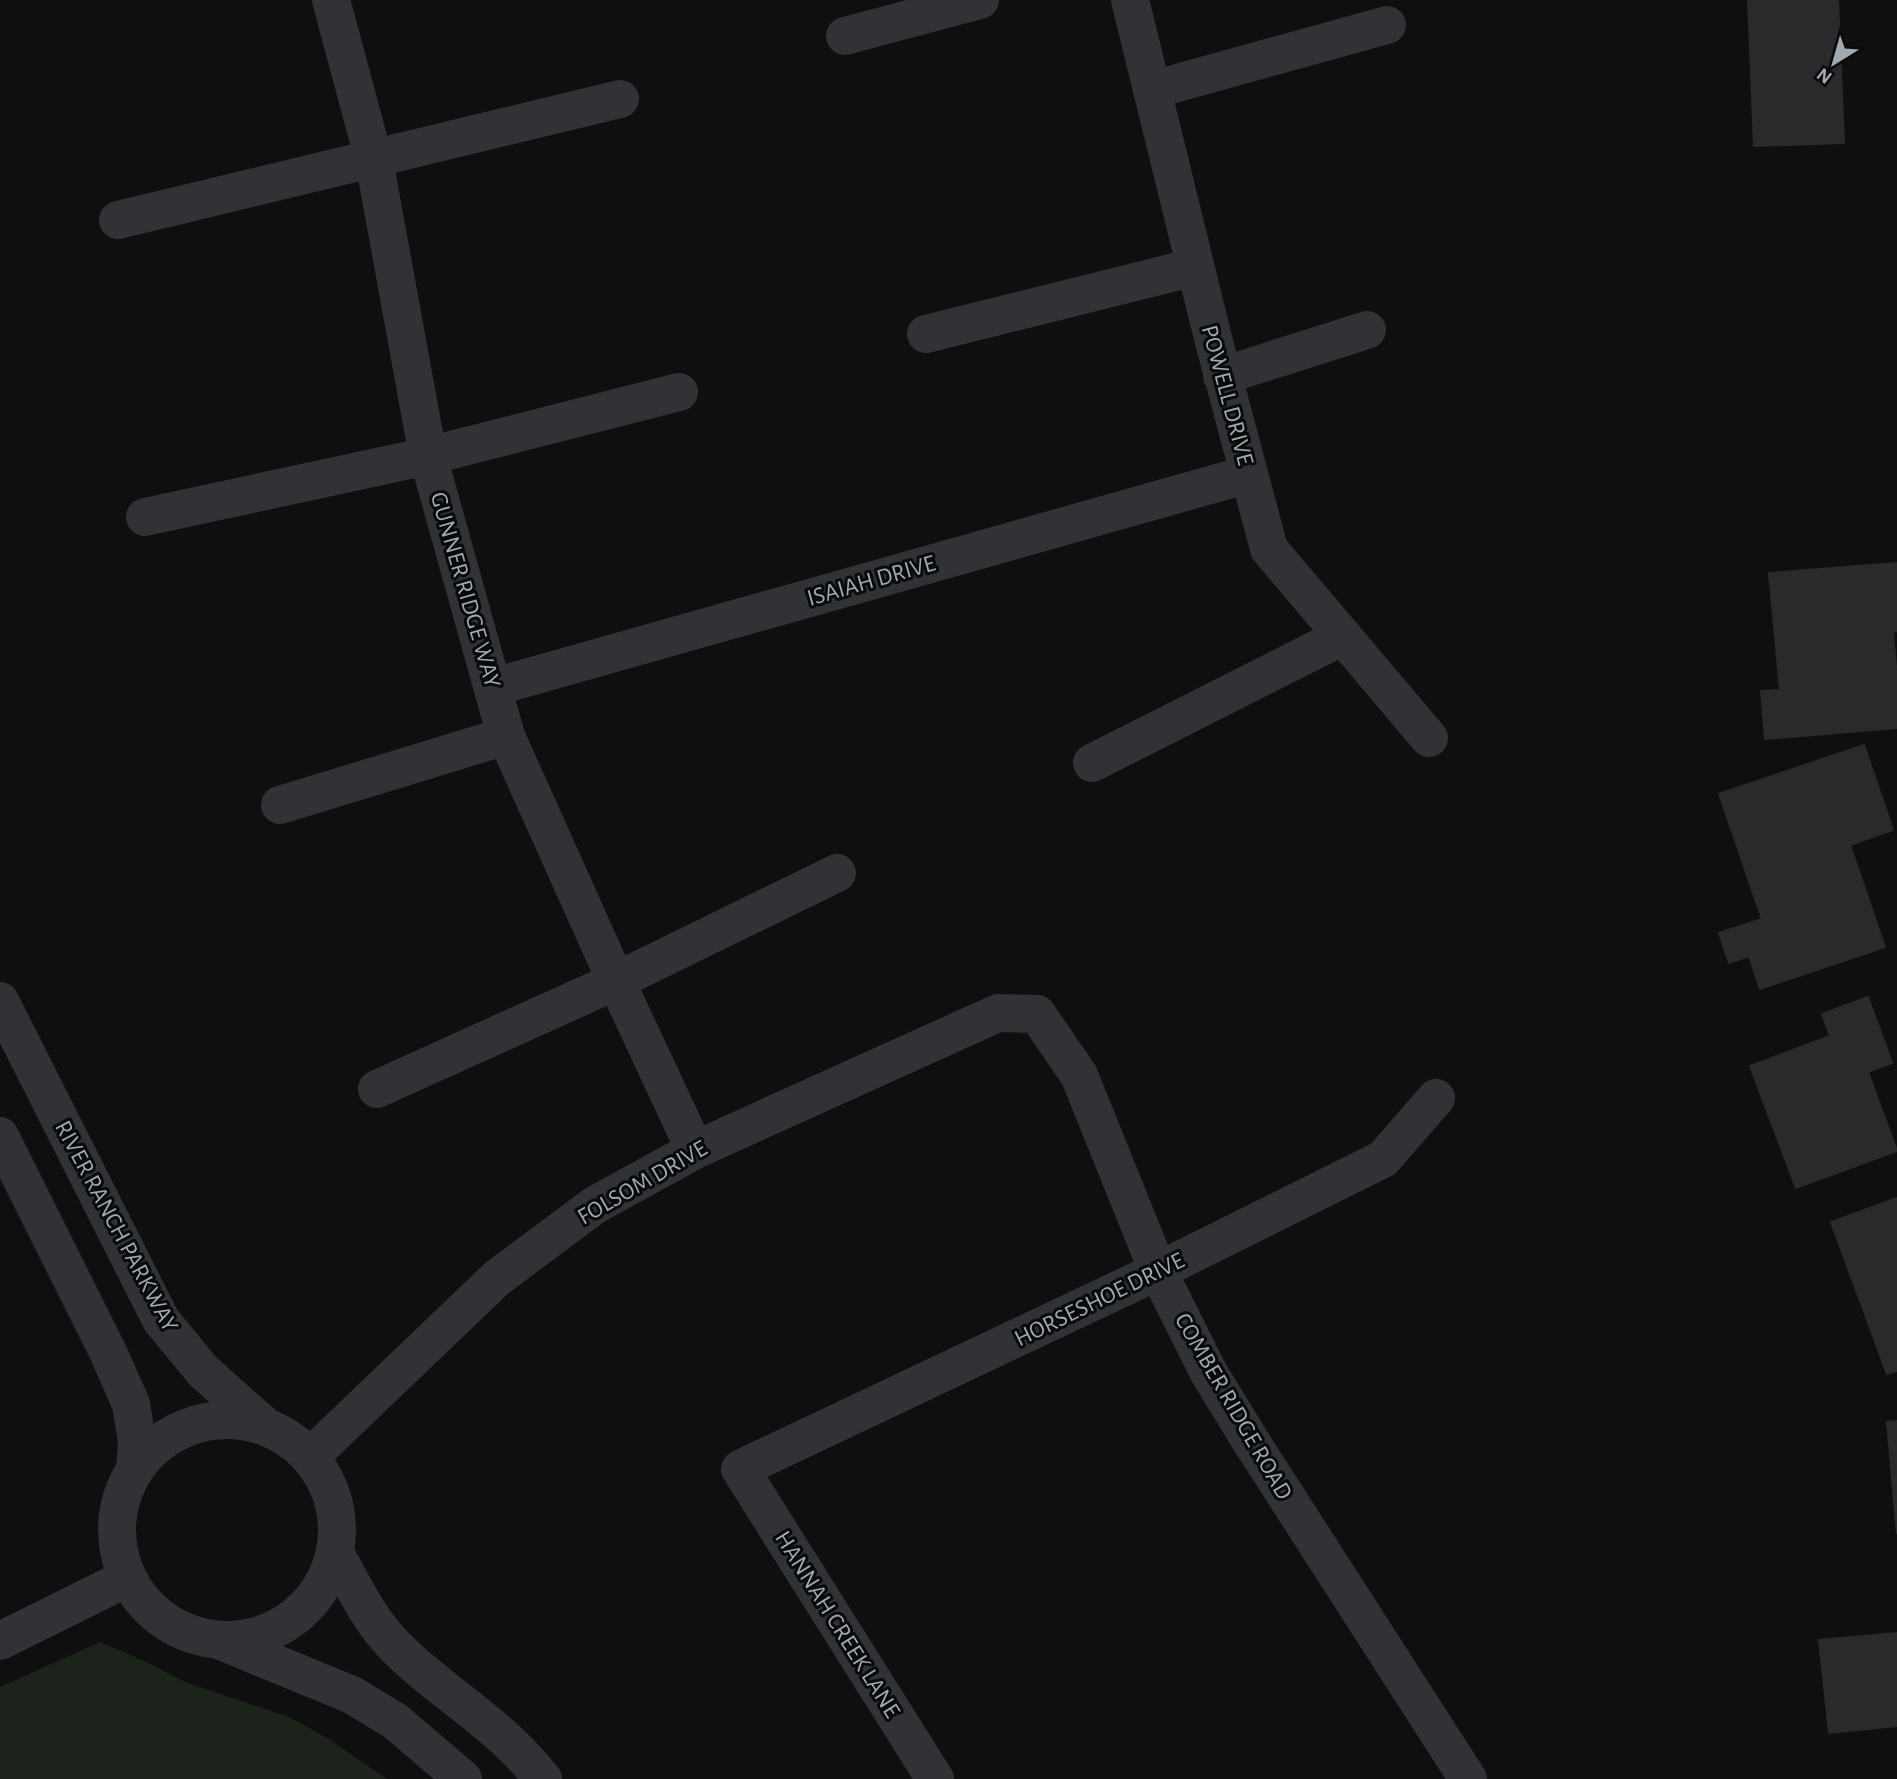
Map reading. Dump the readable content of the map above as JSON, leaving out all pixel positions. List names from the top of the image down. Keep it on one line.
{"streets":{"street":["POWELL DRIVE","ISAIAH DRIVE","GUNNER RIDGE WAY","FOLSOM DRIVE","RIVER RANCH PARKWAY","HORSESHOE DRIVE","COMBER RIDGE ROAD","HANNAH CREEK LANE"]},"crossings":[["POWELL DRIVE","ISAIAH DRIVE"],["ISAIAH DRIVE","GUNNER RIDGE WAY"],["GUNNER RIDGE WAY","FOLSOM DRIVE"],["FOLSOM DRIVE","RIVER RANCH PARKWAY"],["FOLSOM DRIVE","COMBER RIDGE ROAD"],["HORSESHOE DRIVE","COMBER RIDGE ROAD"],["HORSESHOE DRIVE","HANNAH CREEK LANE"]],"north":"bottom left"}
